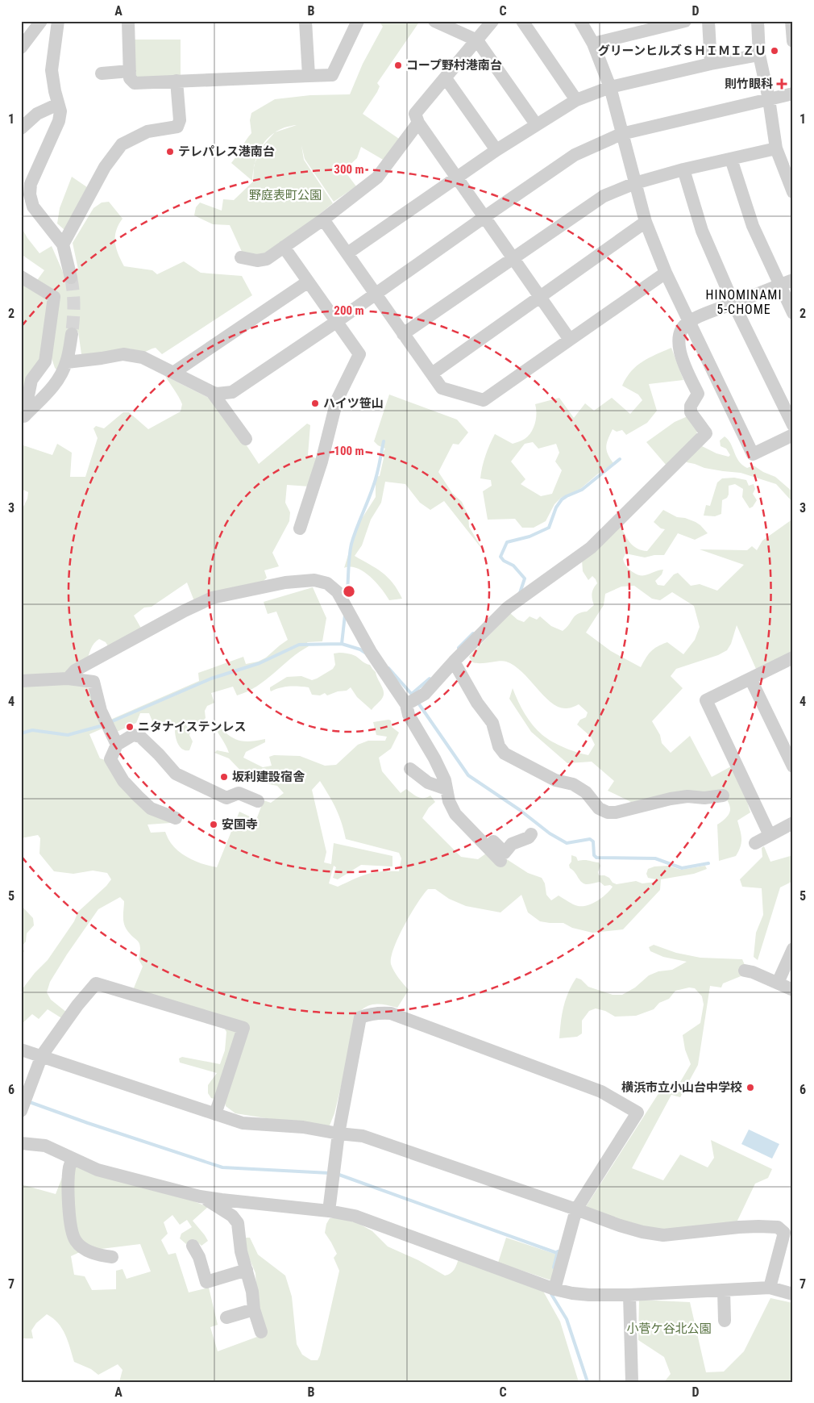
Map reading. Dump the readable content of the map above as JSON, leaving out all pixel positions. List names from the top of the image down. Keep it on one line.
{"districts":["HINOMINAMI 5-CHOME"],"parks":["野庭表町公園","小菅ケ谷北公園"],"places":{"other":["グリーンヒルズＳＨＩＭＩＺＵ","コープ野村港南台","テレパレス港南台","ハイツ笹山","ニタナイステンレス","坂利建設宿舎","安国寺","横浜市立小山台中学校"],"health":["則竹眼科"]},"grid":{"columns":["A","B","C","D"],"rows":["1","2","3","4","5","6","7"]},"rings":["300 m","200 m","100 m"]}
